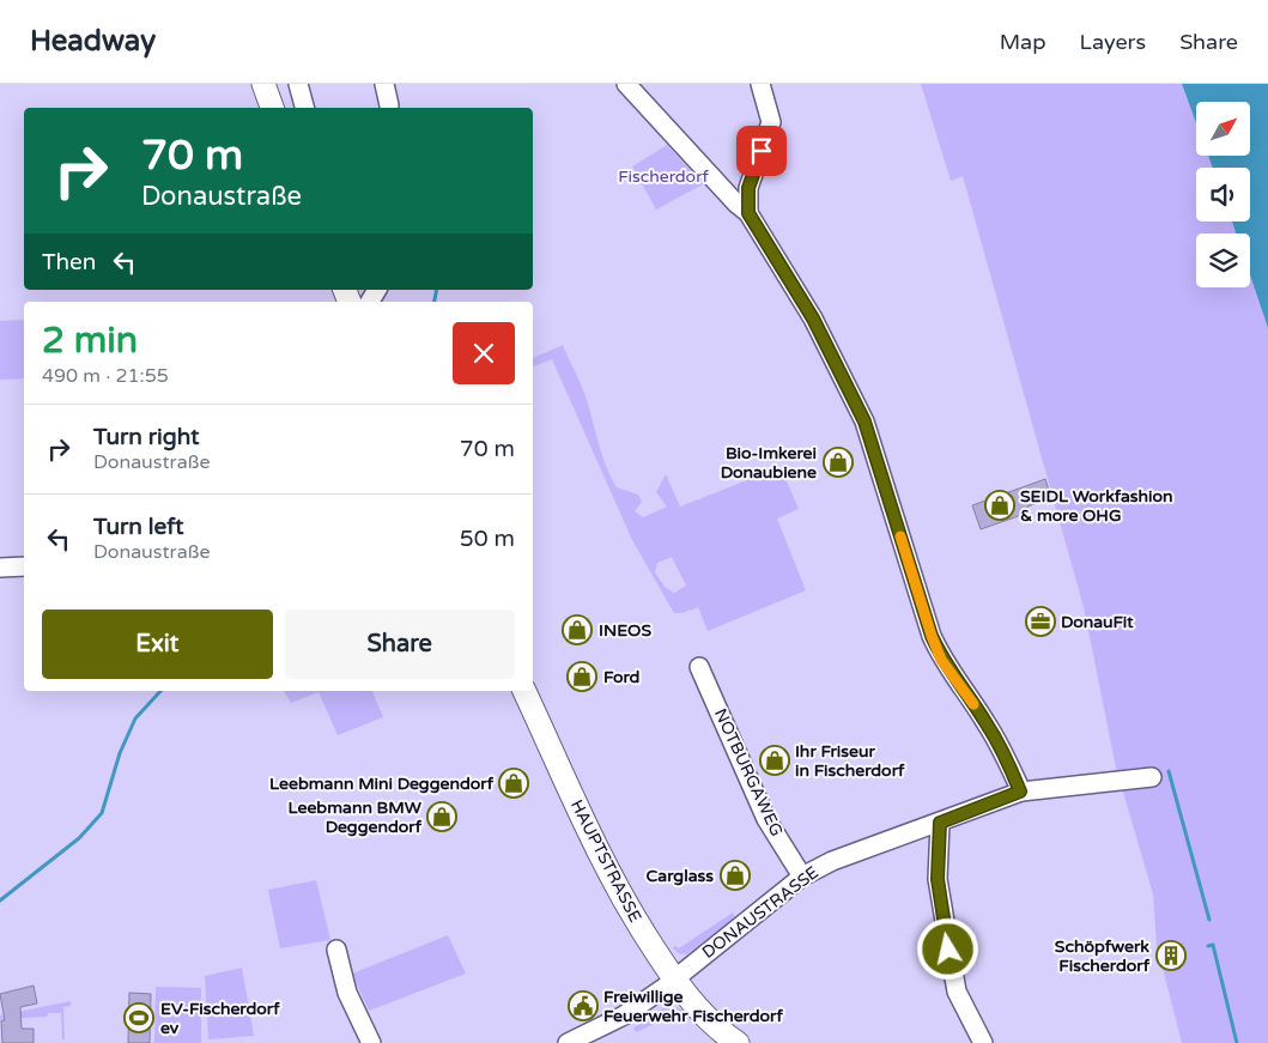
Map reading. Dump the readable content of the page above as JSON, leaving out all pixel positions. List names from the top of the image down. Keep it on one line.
{"streets":{"main road":["HAUPTSTRASSE"],"street":["NOTBURGAWEG","DONAUSTRASSE"]},"crossings":[["NOTBURGAWEG","DONAUSTRASSE"],["HAUPTSTRASSE","DONAUSTRASSE"]],"parks":["Fischerdorf"],"places":{"shop":["Bio-Imkerei Donaubiene","SEIDL Workfashion & more OHG","INEOS","Ford","Ihr Friseur in Fischerdorf","Leebmann Mini Deggendorf","Leebmann BMW Deggendorf","Carglass"],"office":["DonauFit"],"building":["Schöpfwerk Fischerdorf"],"public building":["Freiwillige Feuerwehr Fischerdorf"],"sports":["EV-Fischerdorf ev"]},"north":"top right","page":{"header":"Headway","nav":["Map","Layers","Share"],"turn":["70 m","Donaustraße"],"then":"Then","heading":["2 min","490 m · 21:55"],"list":[{"name":"Turn right","note":"Donaustraße","value":"70 m"},{"name":"Turn left","note":"Donaustraße","value":"50 m"}],"buttons":["Exit","Share"]}}
